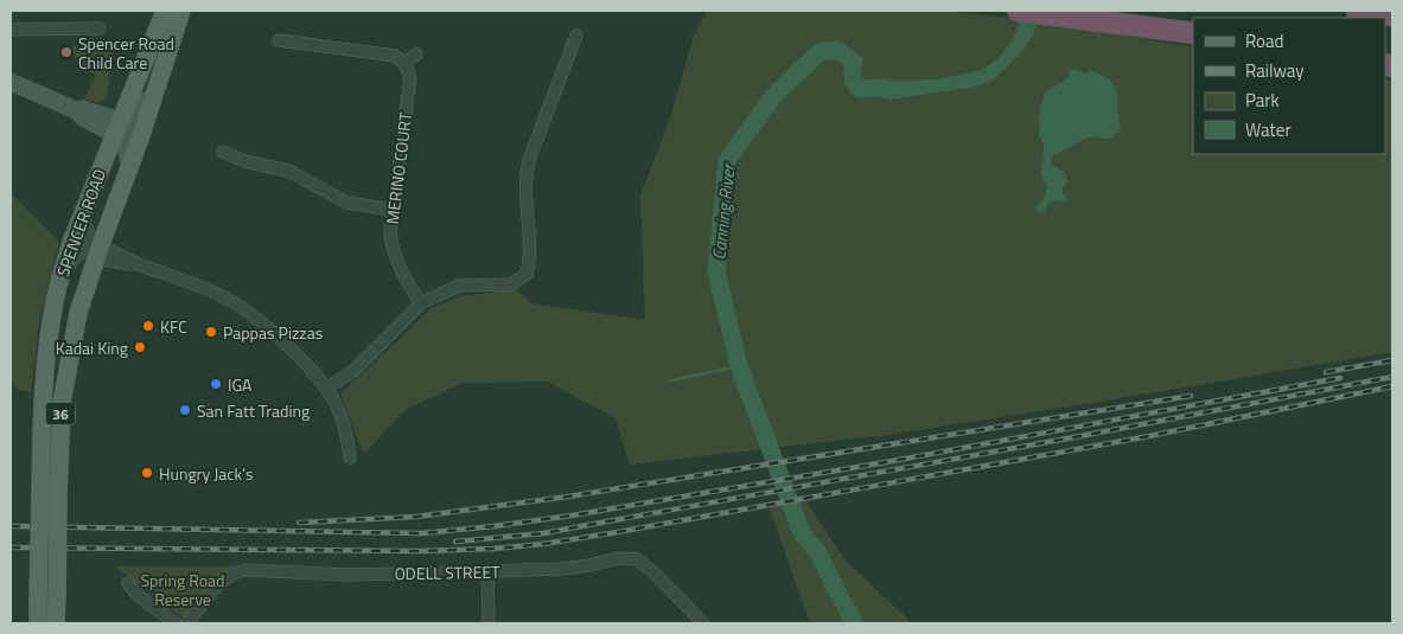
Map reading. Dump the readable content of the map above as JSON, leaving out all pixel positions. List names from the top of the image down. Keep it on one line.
{"streets":{"main road":["SPENCER ROAD","36"],"street":["MERINO COURT","ODELL STREET"]},"water":["Canning River"],"parks":["Spring Road Reserve"],"places":["Spencer Road Child Care","KFC","Pappas Pizzas","Kadai King","IGA","San Fatt Trading","Hungry Jack's"],"legend":["Road","Railway","Park","Water"]}
